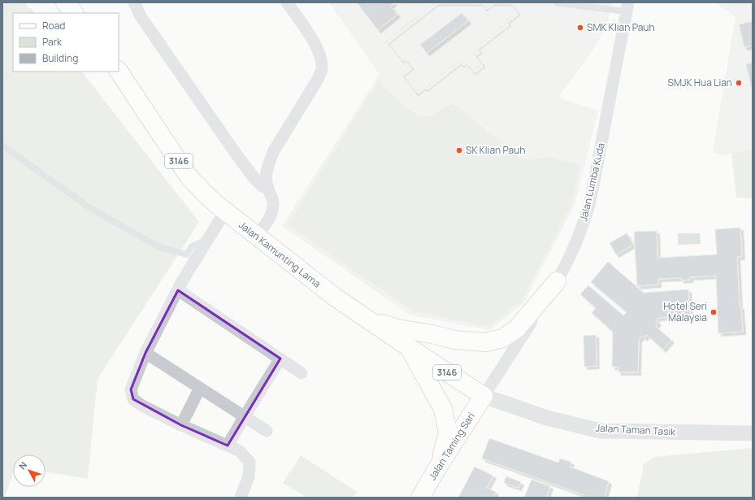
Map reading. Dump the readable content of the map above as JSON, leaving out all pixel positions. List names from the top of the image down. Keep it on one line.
{"streets":{"main road":["3146","Jalan Kamunting Lama","Jalan Taming Sari"],"street":["Jalan Lumba Kuda","Jalan Taman Tasik"]},"crossings":[["Jalan Lumba Kuda","Jalan Kamunting Lama"],["Jalan Lumba Kuda","Jalan Taman Tasik"],["Jalan Lumba Kuda","Jalan Taming Sari"],["Jalan Kamunting Lama","Jalan Taman Tasik"],["Jalan Kamunting Lama","Jalan Taming Sari"],["Jalan Taman Tasik","Jalan Taming Sari"]],"places":["SMK Klian Pauh","SMJK Hua Lian","SK Klian Pauh","Hotel Seri Malaysia"],"legend":["Road","Park","Building"],"north":"top left"}
